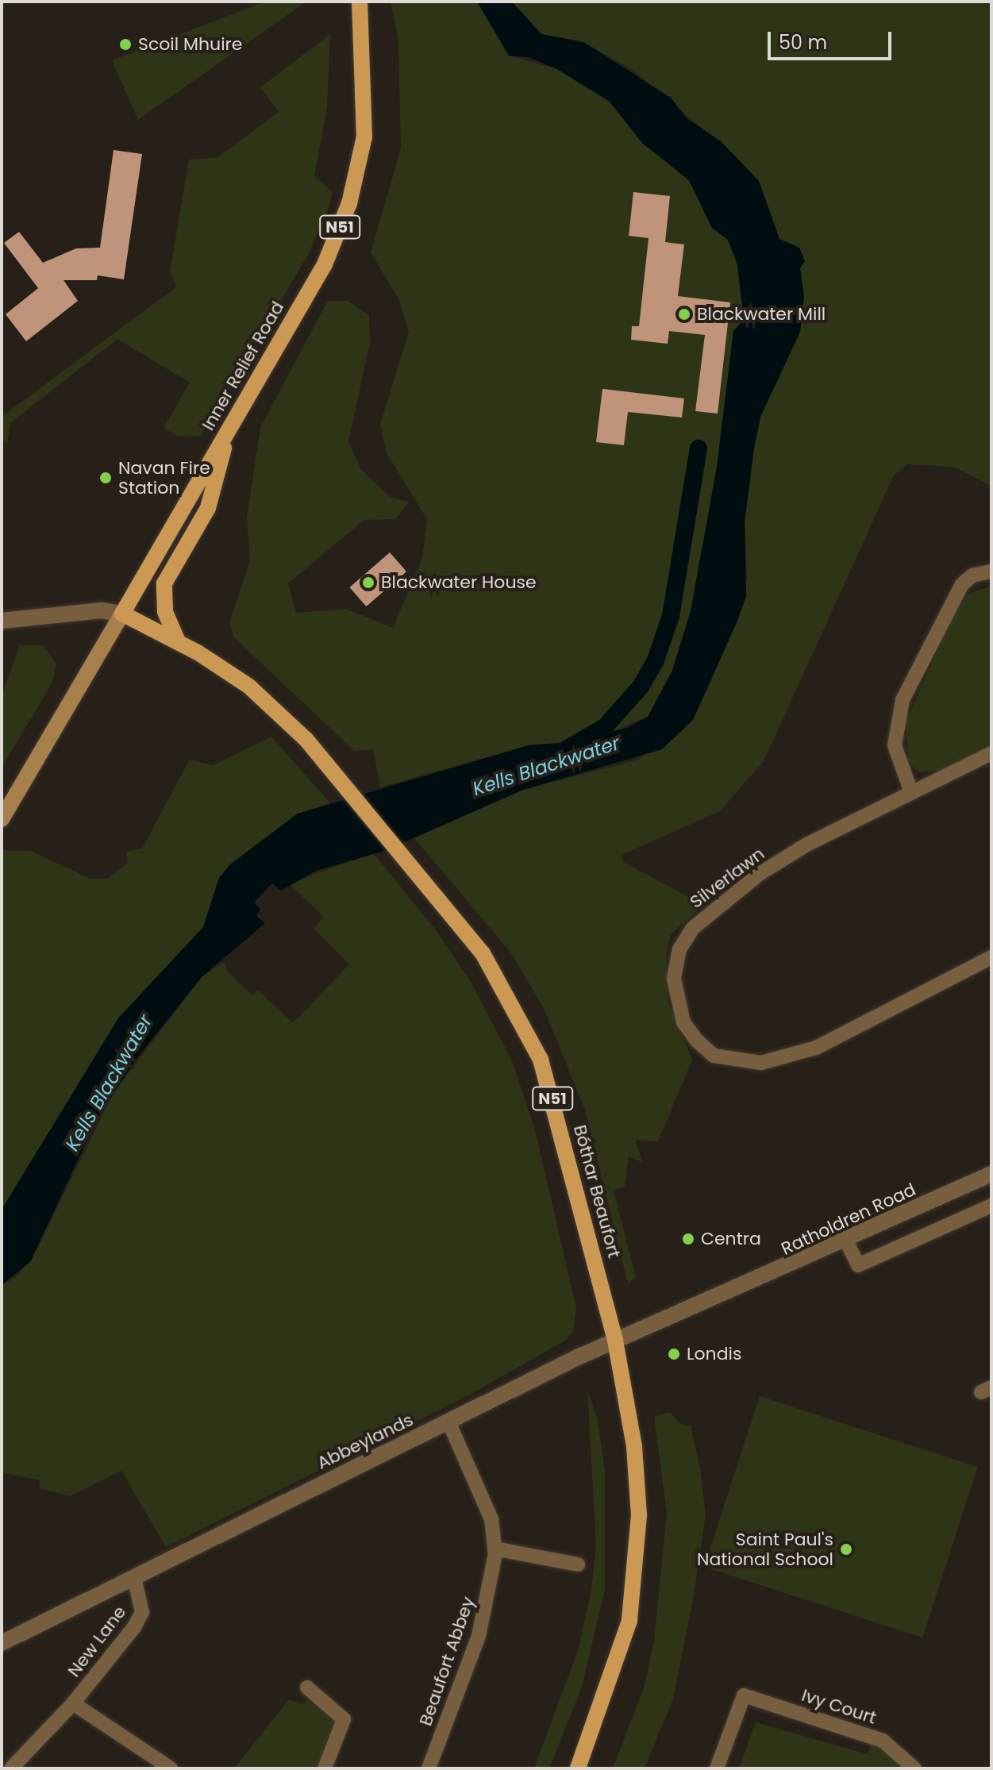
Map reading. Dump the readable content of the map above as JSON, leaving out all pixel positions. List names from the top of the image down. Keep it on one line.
{"streets":{"main road":["N51","Inner Relief Road","Bóthar Beaufort"],"street":["Silverlawn","Ratholdren Road","Abbeylands","New Lane","Beaufort Abbey","Ivy Court"]},"crossings":[["N51","Inner Relief Road"],["N51","Bóthar Beaufort"],["Bóthar Beaufort","Ratholdren Road"],["Bóthar Beaufort","Abbeylands"],["Ratholdren Road","Abbeylands"],["Abbeylands","New Lane"],["Abbeylands","Beaufort Abbey"]],"water":["Kells Blackwater"],"places":["Scoil Mhuire","Blackwater Mill","Navan Fire Station","Blackwater House","Centra","Londis","Saint Paul's National School"],"scale_bar":"50 m"}
